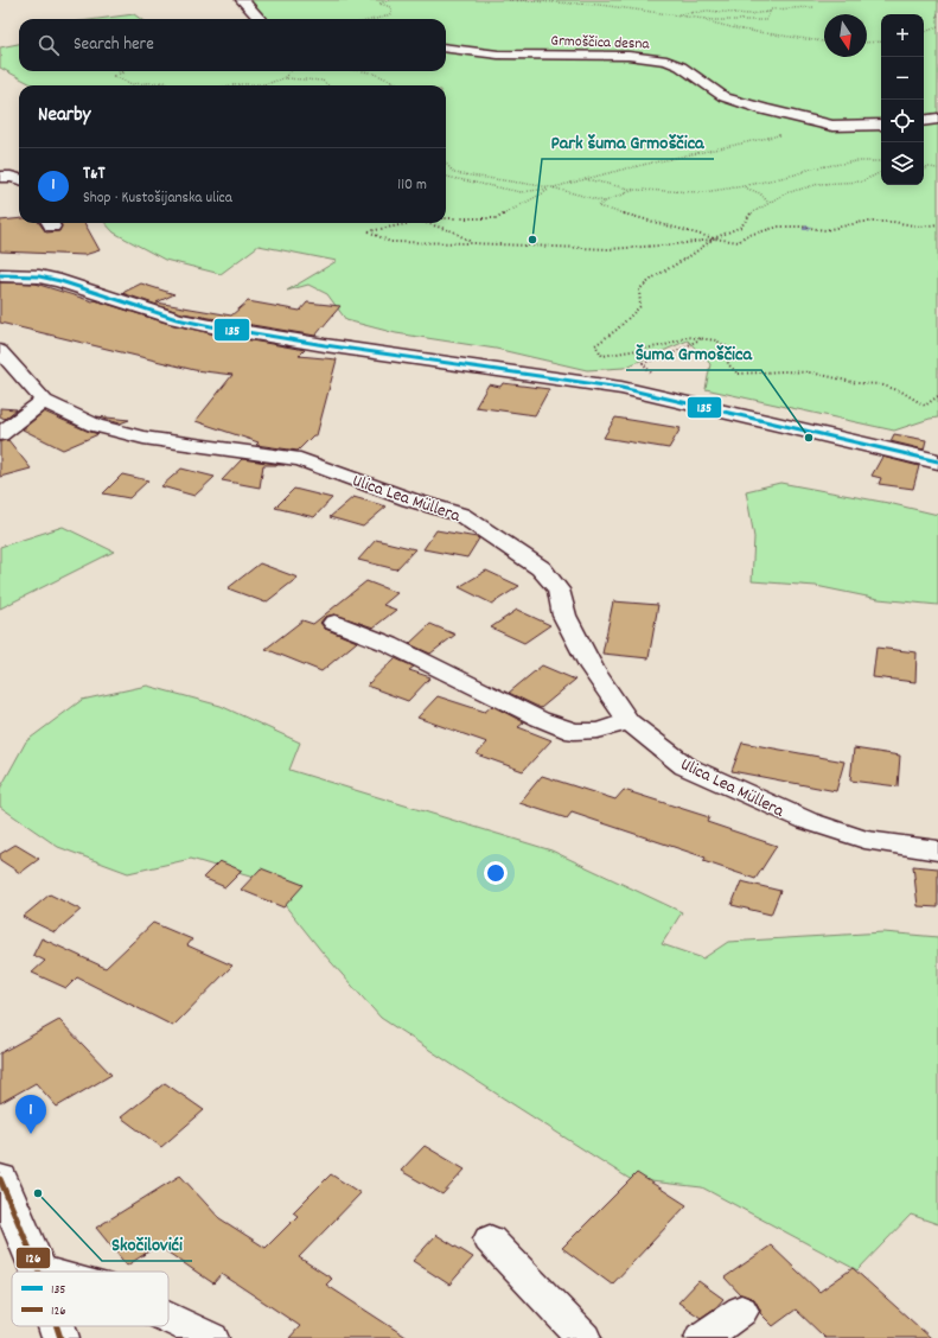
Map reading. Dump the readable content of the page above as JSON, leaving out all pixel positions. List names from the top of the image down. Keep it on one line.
{"streets":{"street":["Grmoščica desna","Ulica Lea Müllera"]},"places":["Park šuma Grmoščica","Šuma Grmoščica","Skočilovići"],"lines":["transit line 135","transit line 126"],"legend":["135","126"],"north":"bottom","page":{"map_buttons":["+","−"],"search":"Search here","heading":"Nearby","list":[{"mark":"1","name":"T&T","note":"Shop · Kustošijanska ulica","value":"110 m"}],"pins":"1"}}
